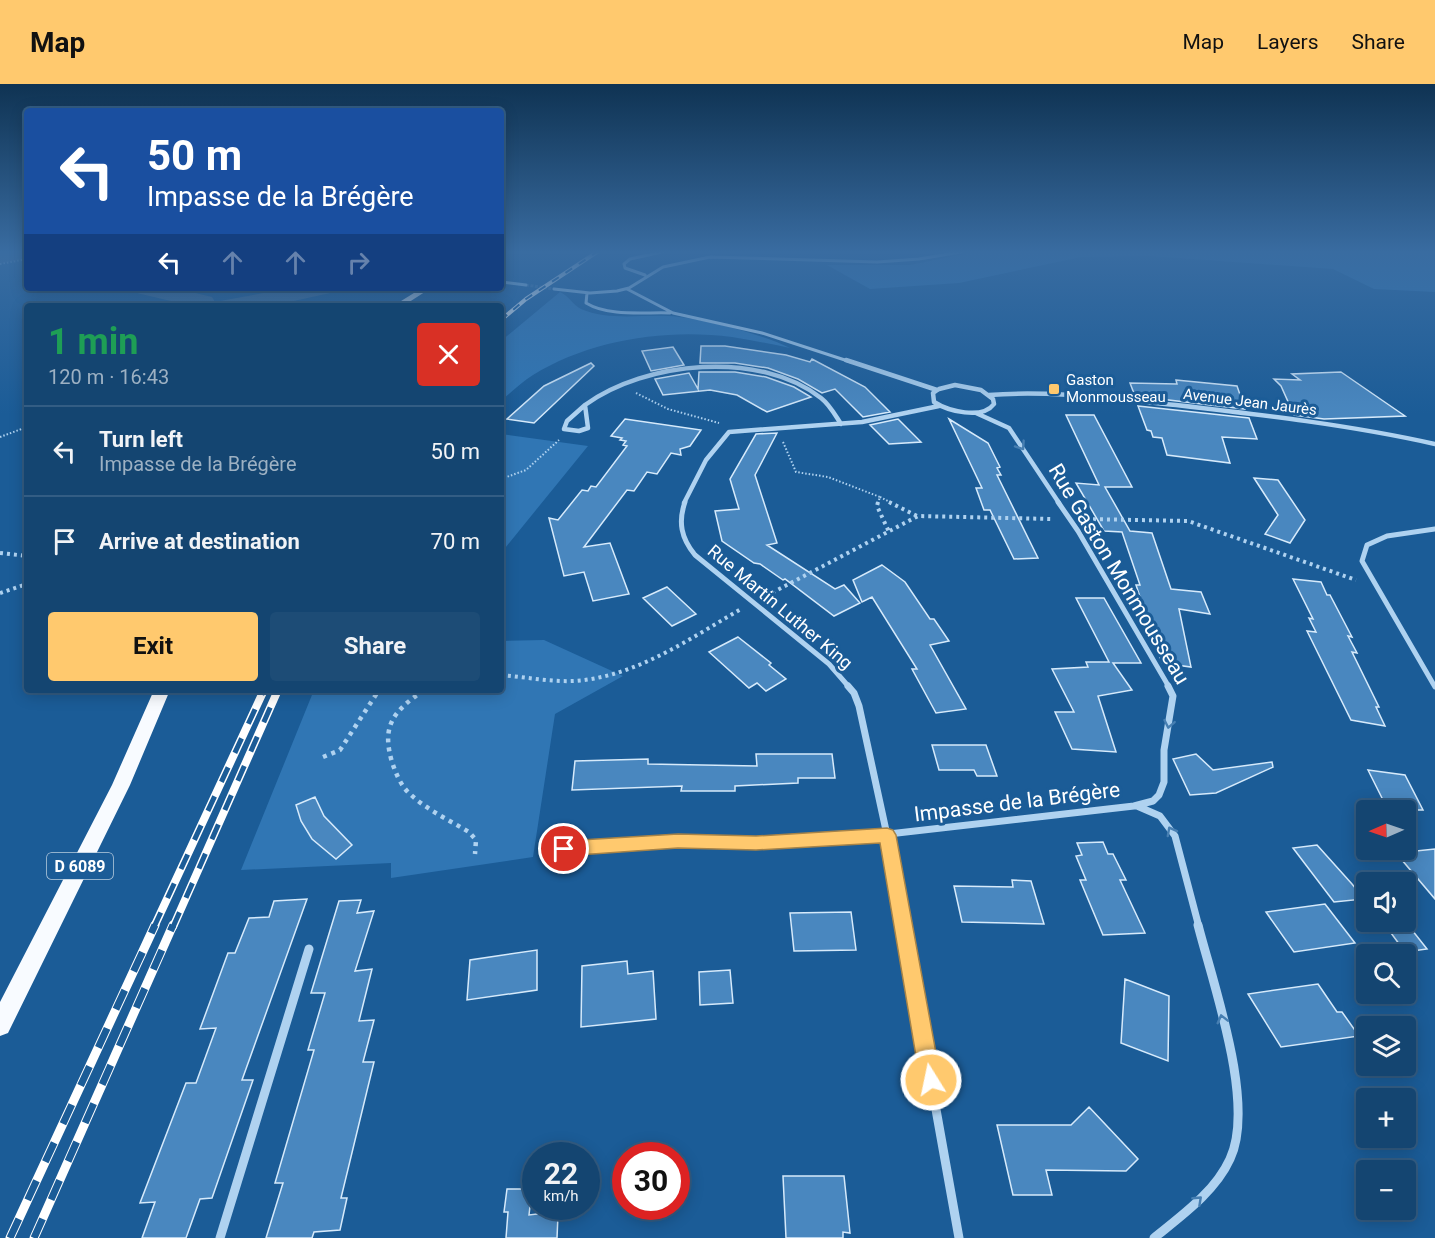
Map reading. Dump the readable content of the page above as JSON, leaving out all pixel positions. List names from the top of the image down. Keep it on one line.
{"streets":{"main road":["D 6089"],"street":["Avenue Jean Jaurès","Rue Gaston Monmousseau","Rue Martin Luther King","Impasse de la Brégère"]},"crossings":[["Rue Gaston Monmousseau","Impasse de la Brégère"],["Rue Martin Luther King","Impasse de la Brégère"]],"one_way":["Rue Gaston Monmousseau"],"places":{"transit":["Gaston Monmousseau"]},"north":"left","page":{"header":"Map","nav":["Map","Layers","Share"],"turn":["50 m","Impasse de la Brégère"],"heading":["1 min","120 m · 16:43"],"list":[{"name":"Turn left","note":"Impasse de la Brégère","value":"50 m"},{"name":"Arrive at destination","value":"70 m"}],"buttons":["Exit","Share"],"map_buttons":["+","−"],"speed":"22 km/h","limit":"30"}}
